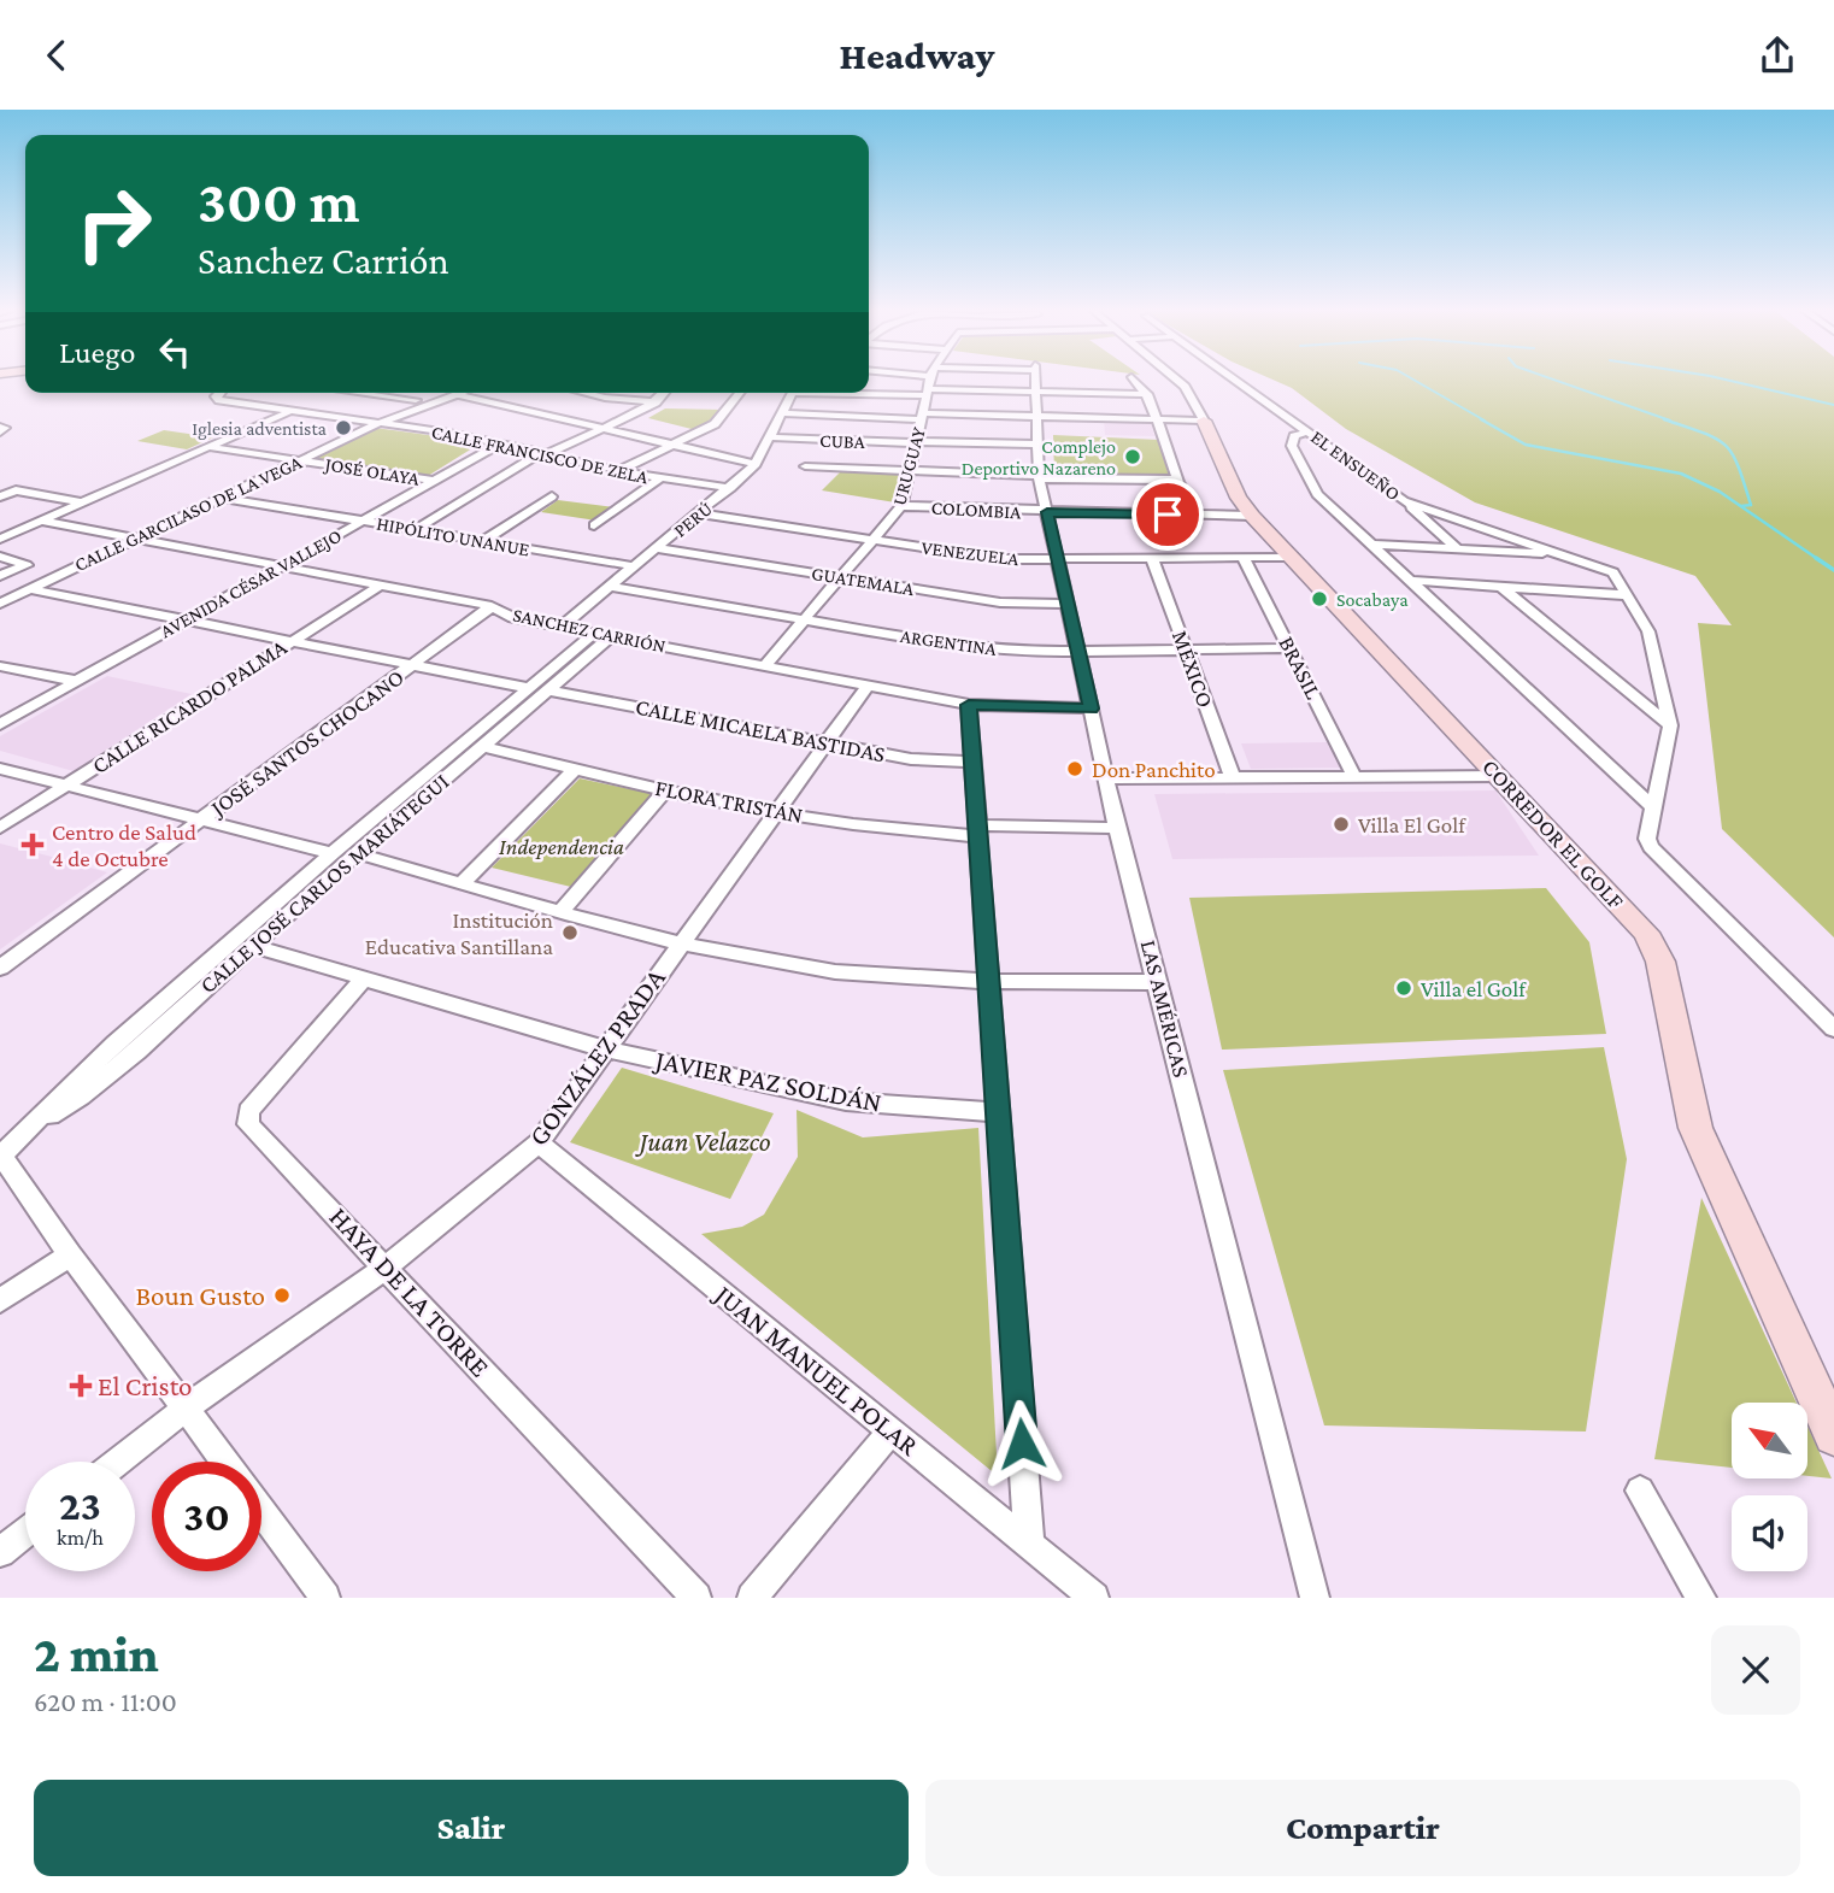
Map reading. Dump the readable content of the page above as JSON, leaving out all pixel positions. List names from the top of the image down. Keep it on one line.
{"streets":{"street":["CUBA","CALLE FRANCISCO DE ZELA","EL ENSUEÑO","URUGUAY","JOSÉ OLAYA","COLOMBIA","CALLE GARCILASO DE LA VEGA","PERÚ","HIPÓLITO UNANUE","VENEZUELA","GUATEMALA","AVENIDA CÉSAR VALLEJO","SANCHEZ CARRIÓN","ARGENTINA","BRASIL","MÉXICO","CALLE RICARDO PALMA","CALLE MICAELA BASTIDAS","JOSÉ SANTOS CHOCANO","FLORA TRISTÁN","CORREDOR EL GOLF","CALLE JOSÉ CARLOS MARIÁTEGUI","LAS AMÉRICAS","GONZÁLEZ PRADA","JAVIER PAZ SOLDÁN","HAYA DE LA TORRE","JUAN MANUEL POLAR"]},"crossings":[["CUBA","URUGUAY"],["CUBA","PERÚ"],["CUBA","LAS AMÉRICAS"],["CALLE FRANCISCO DE ZELA","CALLE GARCILASO DE LA VEGA"],["CALLE FRANCISCO DE ZELA","PERÚ"],["CALLE FRANCISCO DE ZELA","AVENIDA CÉSAR VALLEJO"],["URUGUAY","COLOMBIA"],["URUGUAY","VENEZUELA"],["URUGUAY","GUATEMALA"],["URUGUAY","SANCHEZ CARRIÓN"],["URUGUAY","ARGENTINA"],["JOSÉ OLAYA","CALLE GARCILASO DE LA VEGA"],["JOSÉ OLAYA","AVENIDA CÉSAR VALLEJO"],["COLOMBIA","CORREDOR EL GOLF"],["COLOMBIA","LAS AMÉRICAS"],["CALLE GARCILASO DE LA VEGA","HIPÓLITO UNANUE"],["CALLE GARCILASO DE LA VEGA","SANCHEZ CARRIÓN"],["CALLE GARCILASO DE LA VEGA","CALLE MICAELA BASTIDAS"],["PERÚ","HIPÓLITO UNANUE"],["PERÚ","VENEZUELA"],["PERÚ","GUATEMALA"],["PERÚ","SANCHEZ CARRIÓN"],["PERÚ","ARGENTINA"],["HIPÓLITO UNANUE","AVENIDA CÉSAR VALLEJO"],["VENEZUELA","BRASIL"],["VENEZUELA","MÉXICO"],["VENEZUELA","CORREDOR EL GOLF"],["VENEZUELA","LAS AMÉRICAS"],["GUATEMALA","LAS AMÉRICAS"],["AVENIDA CÉSAR VALLEJO","SANCHEZ CARRIÓN"],["AVENIDA CÉSAR VALLEJO","CALLE MICAELA BASTIDAS"],["SANCHEZ CARRIÓN","CALLE RICARDO PALMA"],["SANCHEZ CARRIÓN","JOSÉ SANTOS CHOCANO"],["SANCHEZ CARRIÓN","CALLE JOSÉ CARLOS MARIÁTEGUI"],["SANCHEZ CARRIÓN","LAS AMÉRICAS"],["SANCHEZ CARRIÓN","GONZÁLEZ PRADA"],["ARGENTINA","BRASIL"],["ARGENTINA","MÉXICO"],["ARGENTINA","LAS AMÉRICAS"],["CALLE RICARDO PALMA","CALLE MICAELA BASTIDAS"],["CALLE MICAELA BASTIDAS","JOSÉ SANTOS CHOCANO"],["CALLE MICAELA BASTIDAS","CALLE JOSÉ CARLOS MARIÁTEGUI"],["CALLE MICAELA BASTIDAS","GONZÁLEZ PRADA"],["FLORA TRISTÁN","CALLE JOSÉ CARLOS MARIÁTEGUI"],["FLORA TRISTÁN","LAS AMÉRICAS"],["FLORA TRISTÁN","GONZÁLEZ PRADA"],["CALLE JOSÉ CARLOS MARIÁTEGUI","GONZÁLEZ PRADA"],["CALLE JOSÉ CARLOS MARIÁTEGUI","JAVIER PAZ SOLDÁN"],["GONZÁLEZ PRADA","JAVIER PAZ SOLDÁN"],["GONZÁLEZ PRADA","HAYA DE LA TORRE"],["GONZÁLEZ PRADA","JUAN MANUEL POLAR"],["JAVIER PAZ SOLDÁN","HAYA DE LA TORRE"]],"parks":["Independencia","Juan Velazco"],"places":{"other":["Iglesia adventista","Complejo Deportivo Nazareno","Socabaya","Don Panchito","Villa El Golf","Institución Educativa Santillana","Villa el Golf","Boun Gusto"],"health":["Centro de Salud 4 de Octubre","El Cristo"]},"north":"top left","page":{"header":"Headway","turn":["300 m","Sanchez Carrión"],"then":"Luego","speed":"23 km/h","limit":"30","heading":["2 min","620 m · 11:00"],"buttons":["Salir","Compartir"]}}
